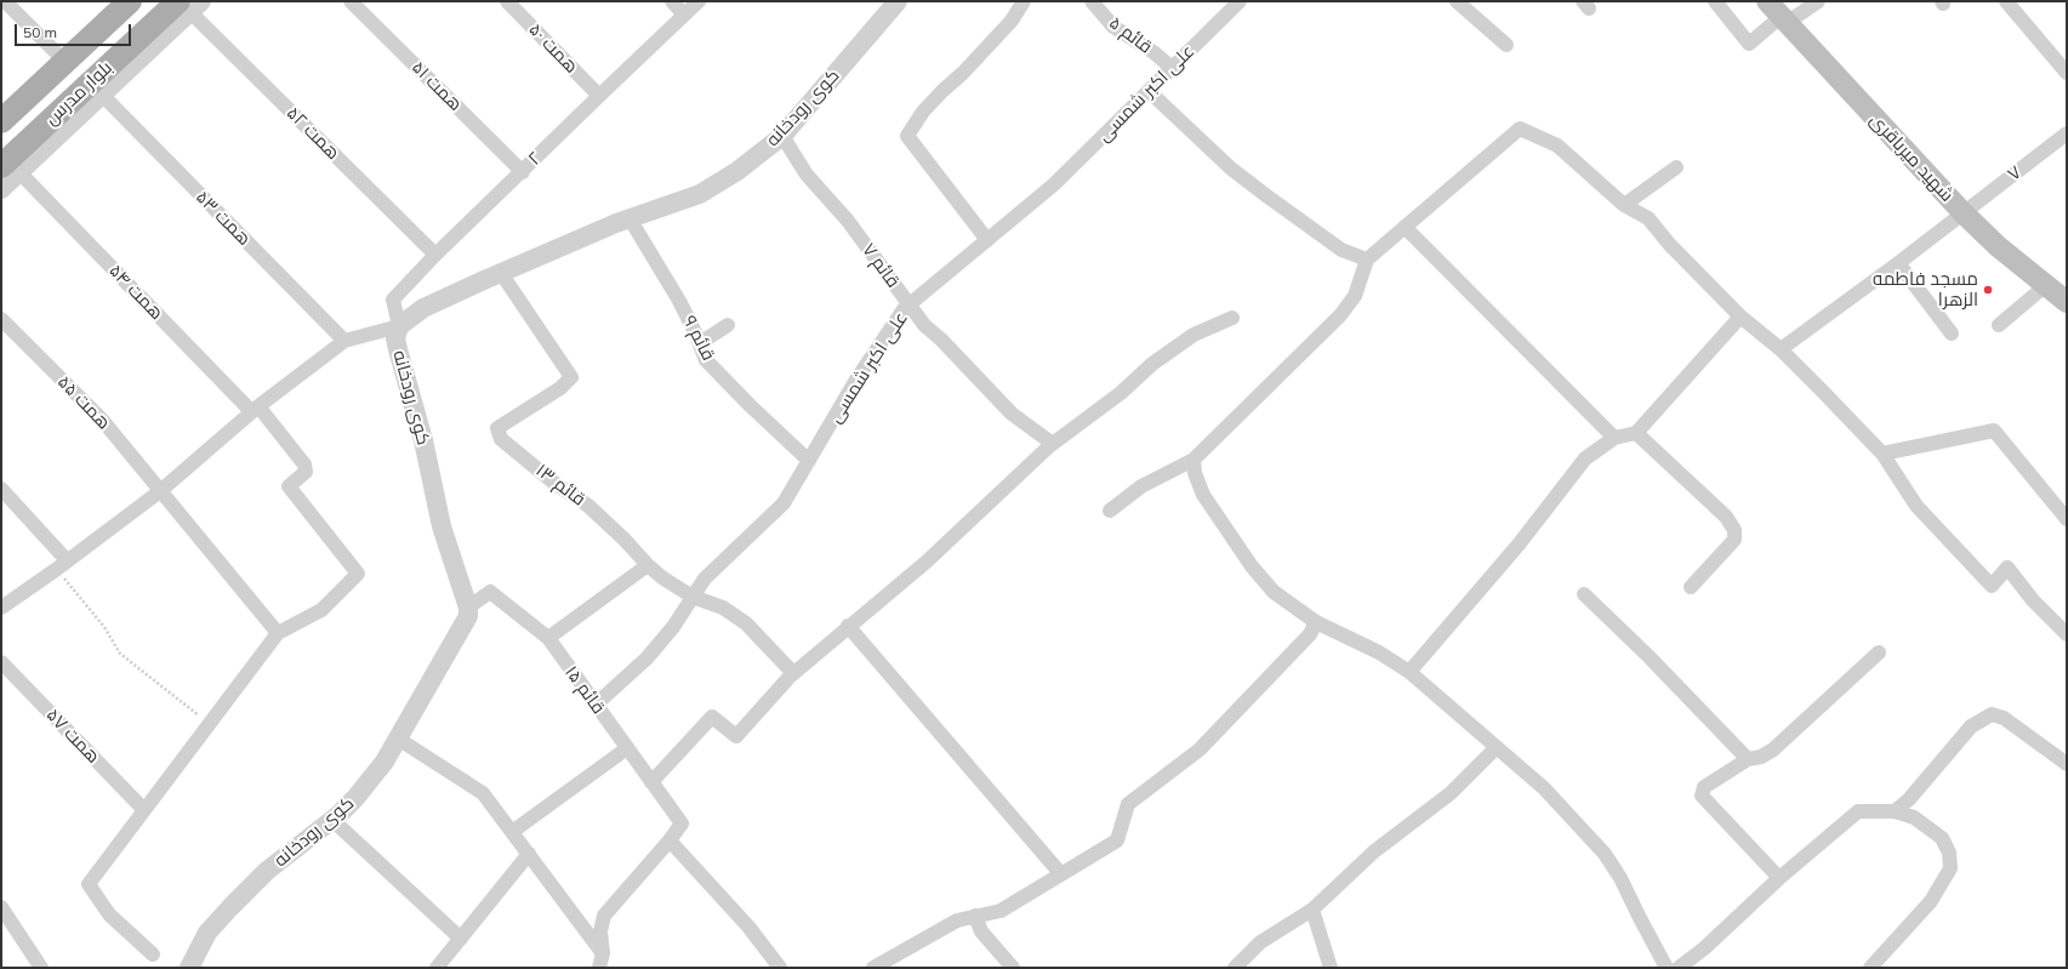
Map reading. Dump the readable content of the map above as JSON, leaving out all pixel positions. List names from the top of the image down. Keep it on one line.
{"streets":{"main road":["بلوار مدرس","شهید میرباقری"],"street":["قائم ۵","همت ۵۰","همت ۵۱","علی اکبر شمسی","کوی رودخانه","همت ۵۲","۲","۷","همت ۵۳","قائم ۷","همت ۵۴","قائم ۹","همت ۵۵","قائم ۱۳","قائم ۱۵","همت ۵۷"]},"crossings":[["قائم ۵","علی اکبر شمسی"],["همت ۵۰","۲"],["همت ۵۱","۲"],["بلوار مدرس","همت ۵۲"],["بلوار مدرس","همت ۵۴"],["علی اکبر شمسی","قائم ۷"],["علی اکبر شمسی","قائم ۹"],["علی اکبر شمسی","قائم ۱۳"],["علی اکبر شمسی","قائم ۱۵"],["کوی رودخانه","۲"],["کوی رودخانه","قائم ۷"],["کوی رودخانه","قائم ۹"],["کوی رودخانه","قائم ۱۳"],["کوی رودخانه","قائم ۱۵"],["همت ۵۲","۲"],["شهید میرباقری","۷"],["همت ۵۴","همت ۵۵"]],"places":["مسجد فاطمه الزهرا"],"scale_bar":"50 m"}
